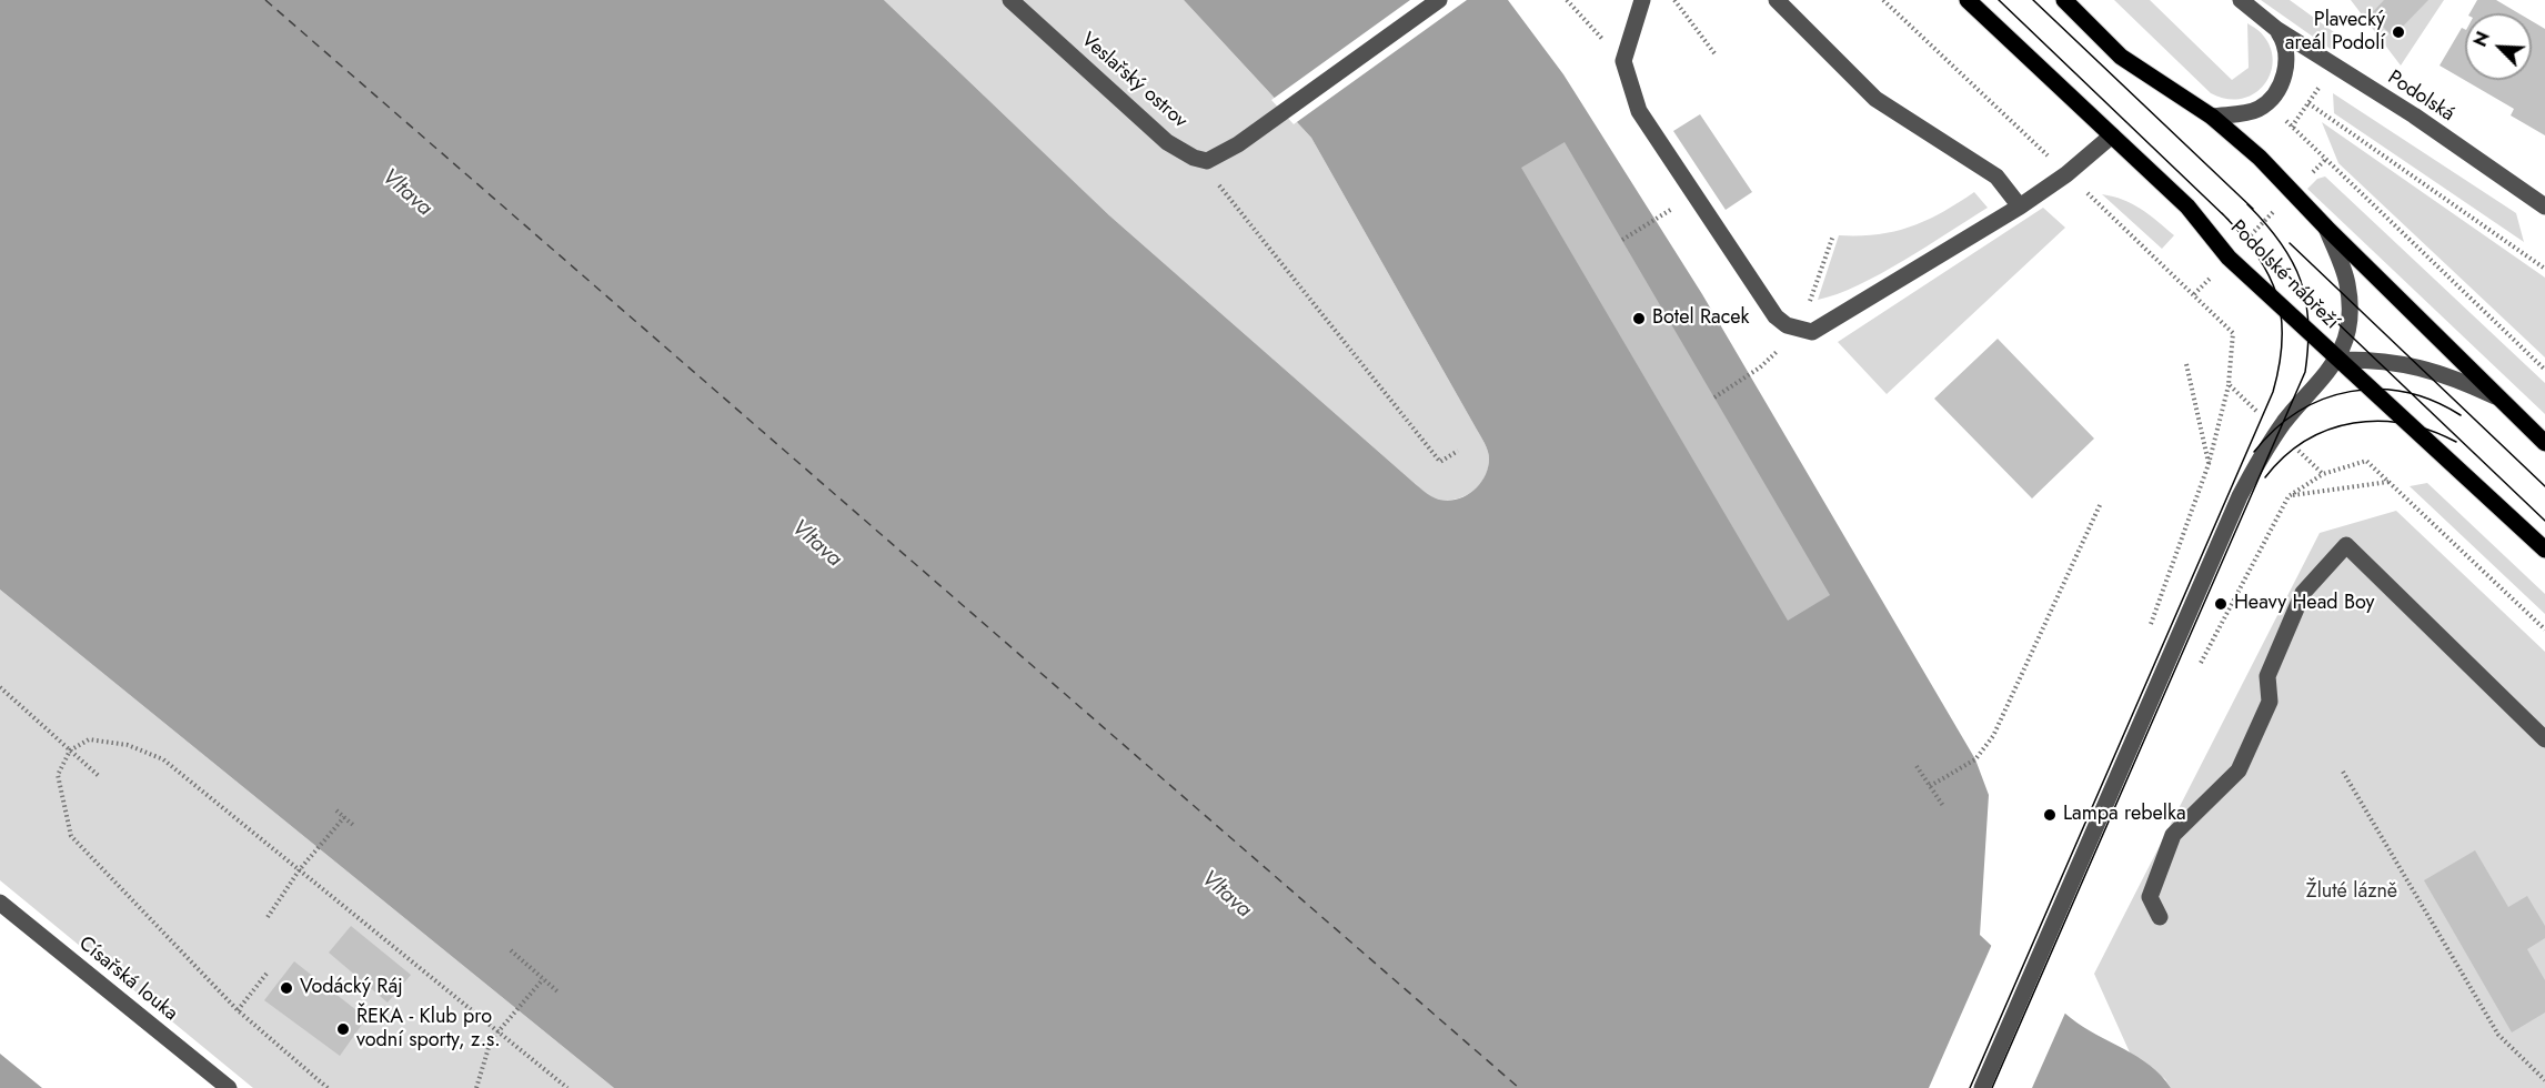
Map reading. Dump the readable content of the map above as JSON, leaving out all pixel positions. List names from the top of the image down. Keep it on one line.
{"streets":{"main road":["Podolské nábřeží"],"street":["Veslařský ostrov","Podolská","Císařská louka"]},"water":["Vltava"],"parks":["Žluté lázně"],"places":["Plavecký areál Podolí","Botel Racek","Heavy Head Boy","Lampa rebelka","Vodácký Ráj","ŘEKA - Klub pro vodní sporty, z.s."],"north":"top left"}
